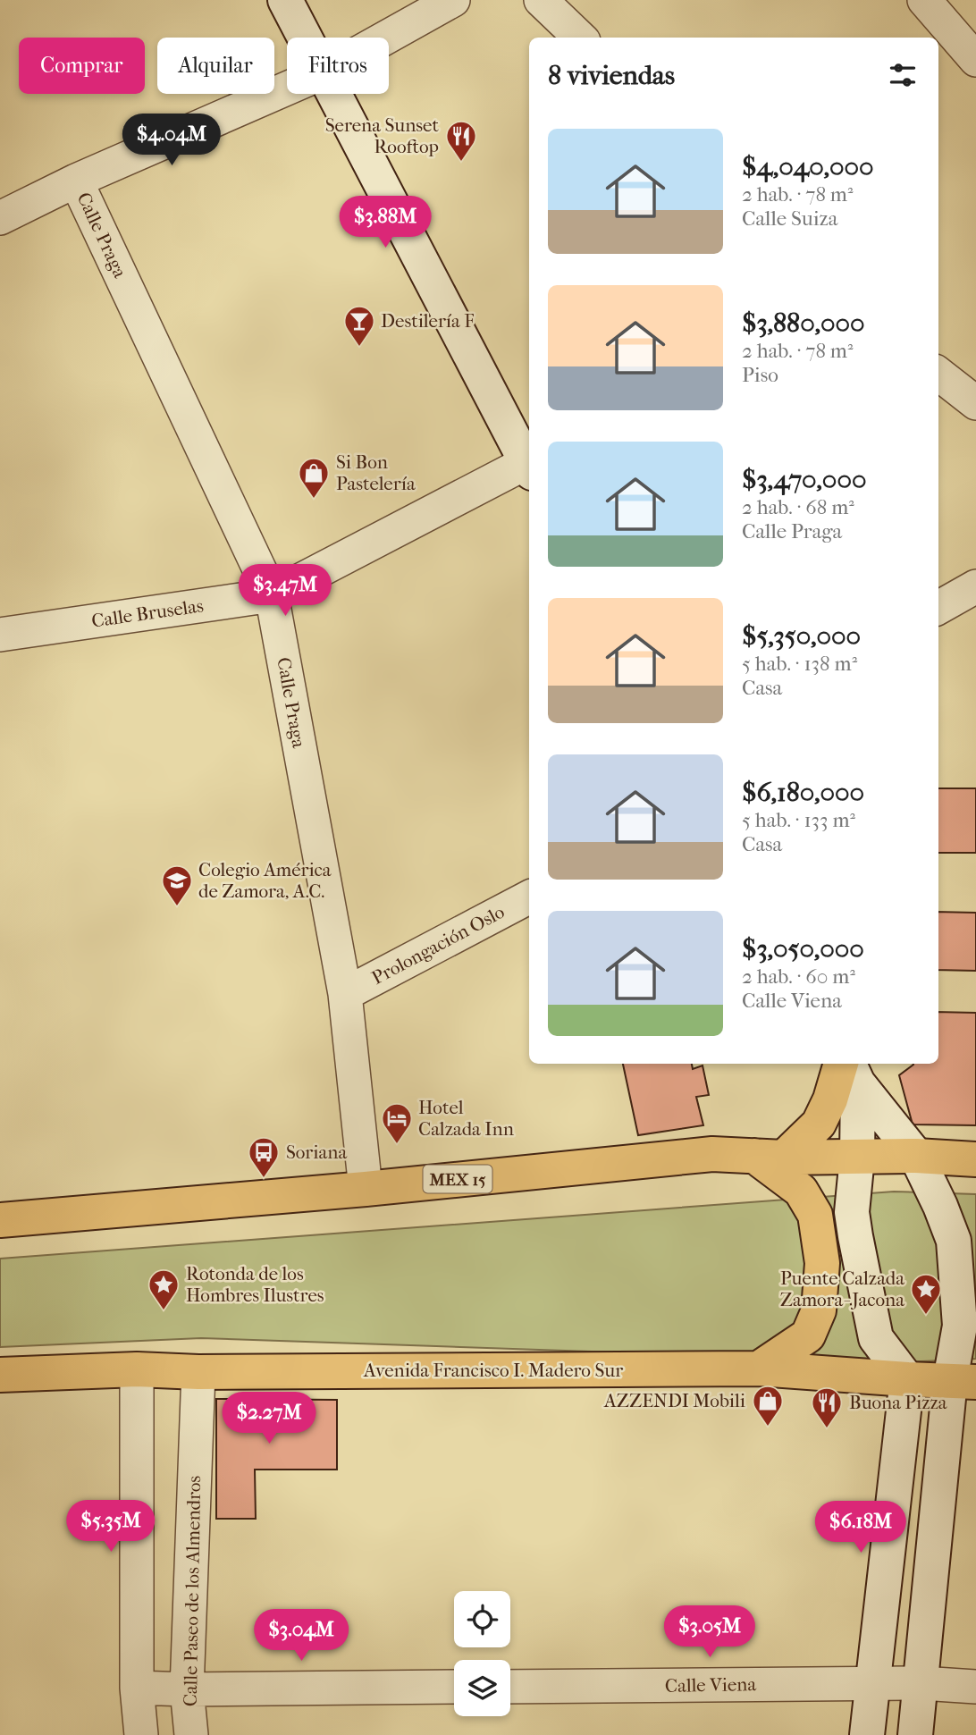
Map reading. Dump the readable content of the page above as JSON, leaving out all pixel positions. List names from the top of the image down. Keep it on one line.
{"streets":{"main road":["MEX 15","Avenida Francisco I. Madero Sur"],"street":["Calle Praga","Calle Bruselas","Prolongación Oslo","Calle Paseo de los Almendros","Calle Viena"]},"crossings":[["Calle Praga","Calle Bruselas"],["Calle Praga","Prolongación Oslo"],["Calle Praga","MEX 15"],["Avenida Francisco I. Madero Sur","Calle Paseo de los Almendros"]],"places":{"restaurant":["Serena Sunset Rooftop","Buona Pizza"],"bar":["Destilería F"],"shop":["Si Bon Pastelería","AZZENDI Mobili"],"school or university":["Colegio América de Zamora, A.C."],"hotel":["Hotel Calzada Inn"],"bus stop":["Soriana"],"place":["Rotonda de los Hombres Ilustres","Puente Calzada Zamora- Jacona"]},"page":{"chip":["Comprar","Alquilar","Filtros"],"heading":"8 viviendas","list":[{"name":"$4,040,000","note":"2 hab. · 78 m² · Calle Suiza"},{"name":"$3,880,000","note":"2 hab. · 78 m² · Piso"},{"name":"$3,470,000","note":"2 hab. · 68 m² · Calle Praga"},{"name":"$5,350,000","note":"5 hab. · 138 m² · Casa"},{"name":"$6,180,000","note":"5 hab. · 133 m² · Casa"},{"name":"$3,050,000","note":"2 hab. · 60 m² · Calle Viena"}],"price":["$4.04M","$3.88M","$3.47M","$2.27M","$5.35M","$6.18M","$3.05M","$3.04M"]}}
